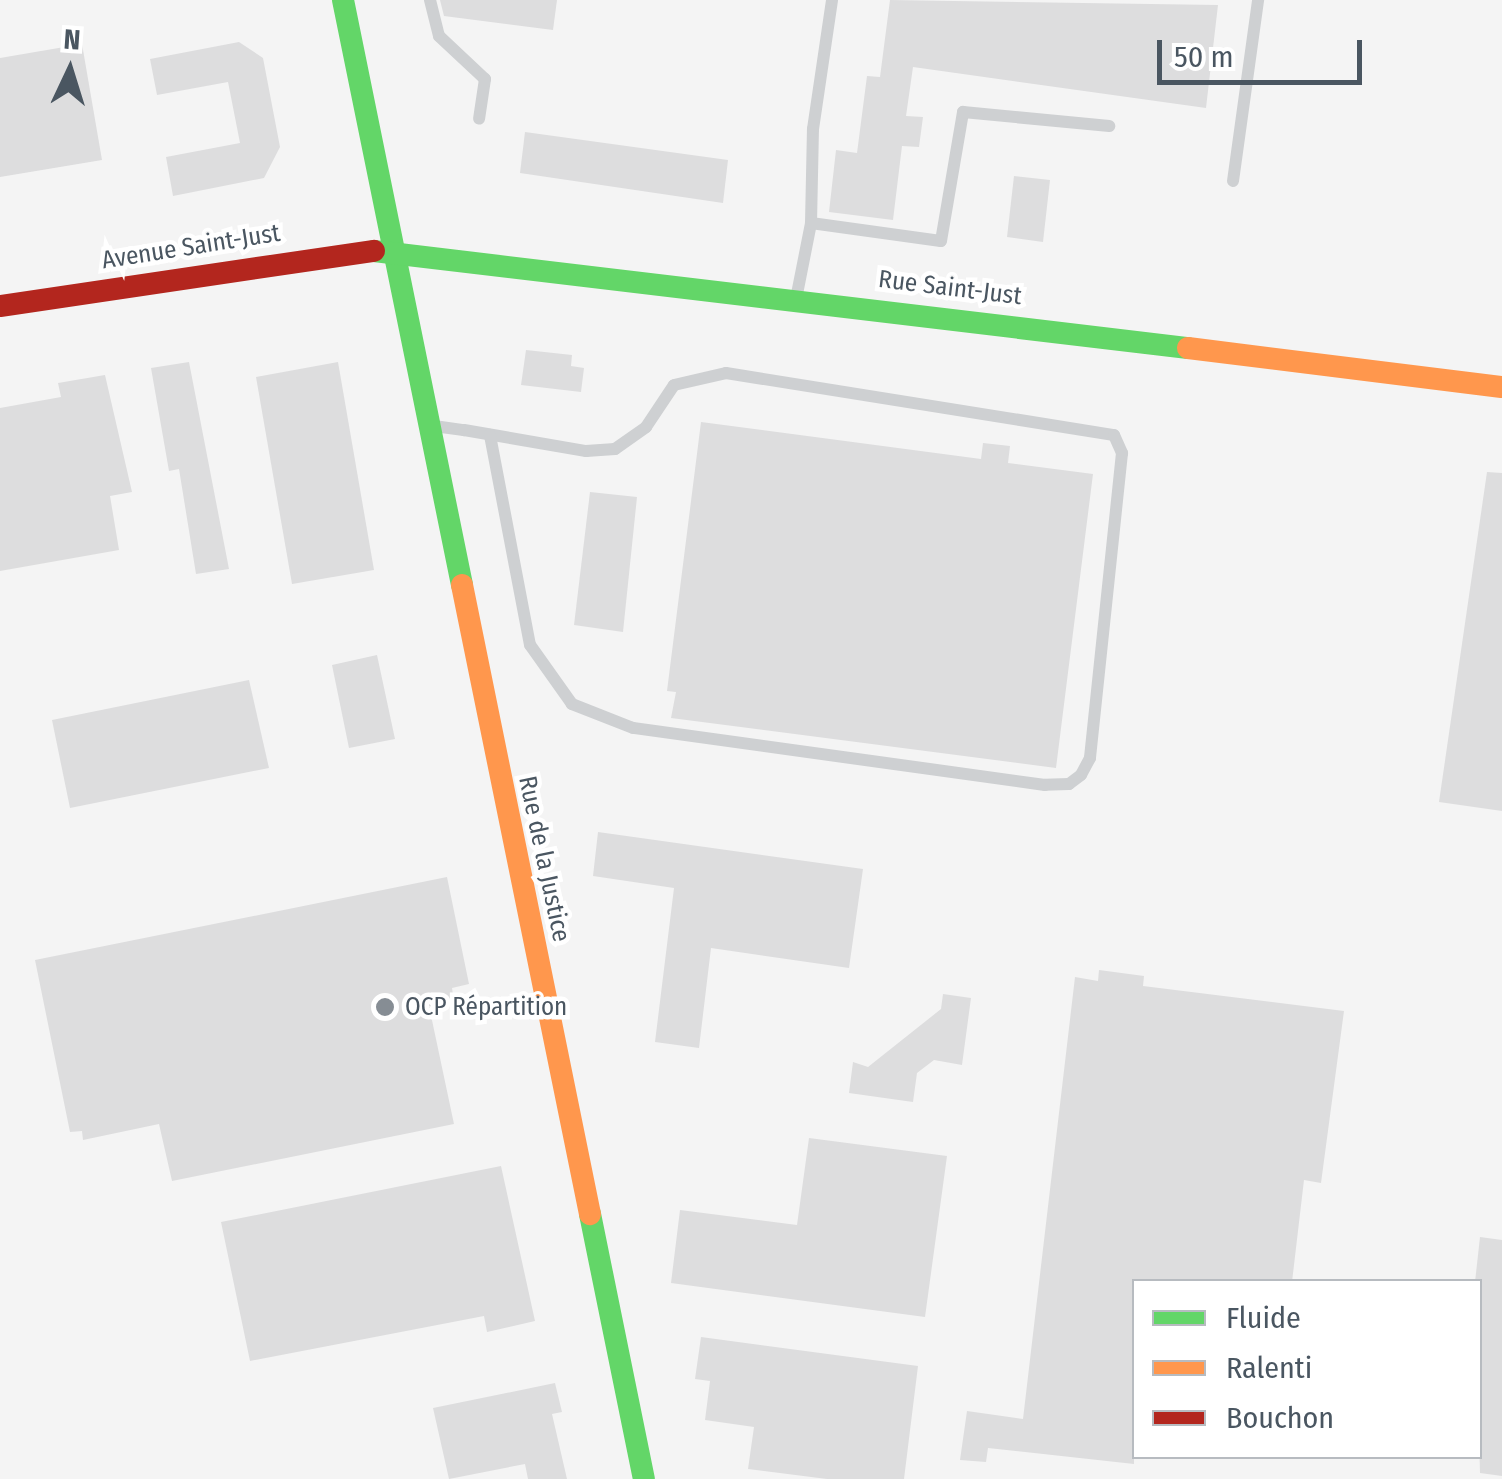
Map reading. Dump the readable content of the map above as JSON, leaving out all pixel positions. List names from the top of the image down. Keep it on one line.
{"streets":{"street":["Avenue Saint-Just","Rue Saint-Just","Rue de la Justice"]},"crossings":[["Avenue Saint-Just","Rue Saint-Just"],["Avenue Saint-Just","Rue de la Justice"],["Rue Saint-Just","Rue de la Justice"]],"places":["OCP Répartition"],"legend":["Fluide","Ralenti","Bouchon"],"scale_bar":"50 m","north":"top"}
